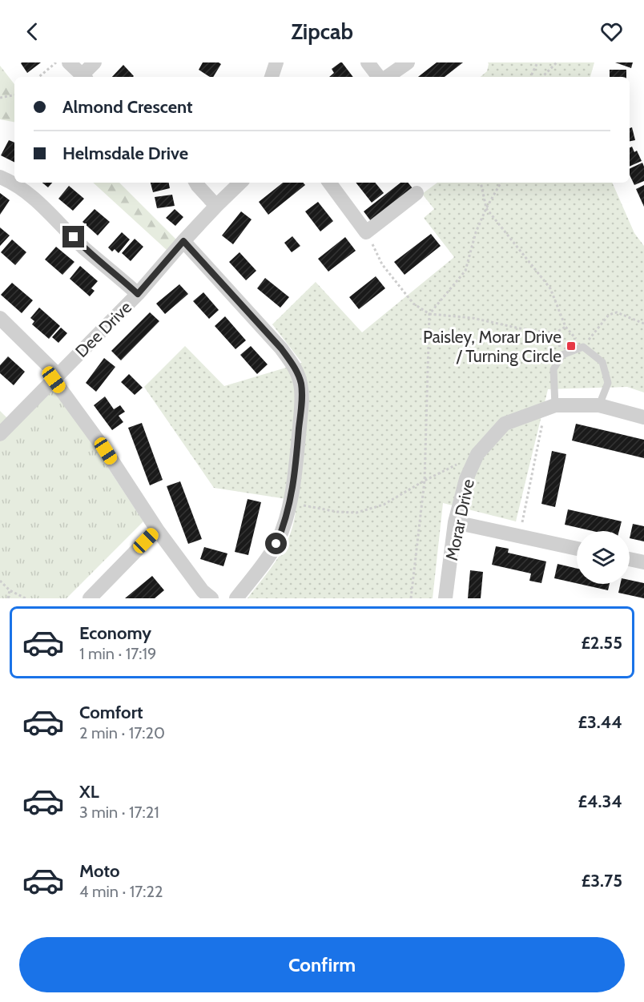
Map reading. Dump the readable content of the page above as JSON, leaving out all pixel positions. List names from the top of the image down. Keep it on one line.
{"streets":{"street":["Dee Drive","Morar Drive"]},"places":{"transit":["Paisley, Morar Drive / Turning Circle"]},"page":{"header":"Zipcab","banner":["Almond Crescent","Helmsdale Drive"],"list":[{"name":"Economy","note":"1 min · 17:19","value":"£2.55"},{"name":"Comfort","note":"2 min · 17:20","value":"£3.44"},{"name":"XL","note":"3 min · 17:21","value":"£4.34"},{"name":"Moto","note":"4 min · 17:22","value":"£3.75"}],"buttons":"Confirm"}}
